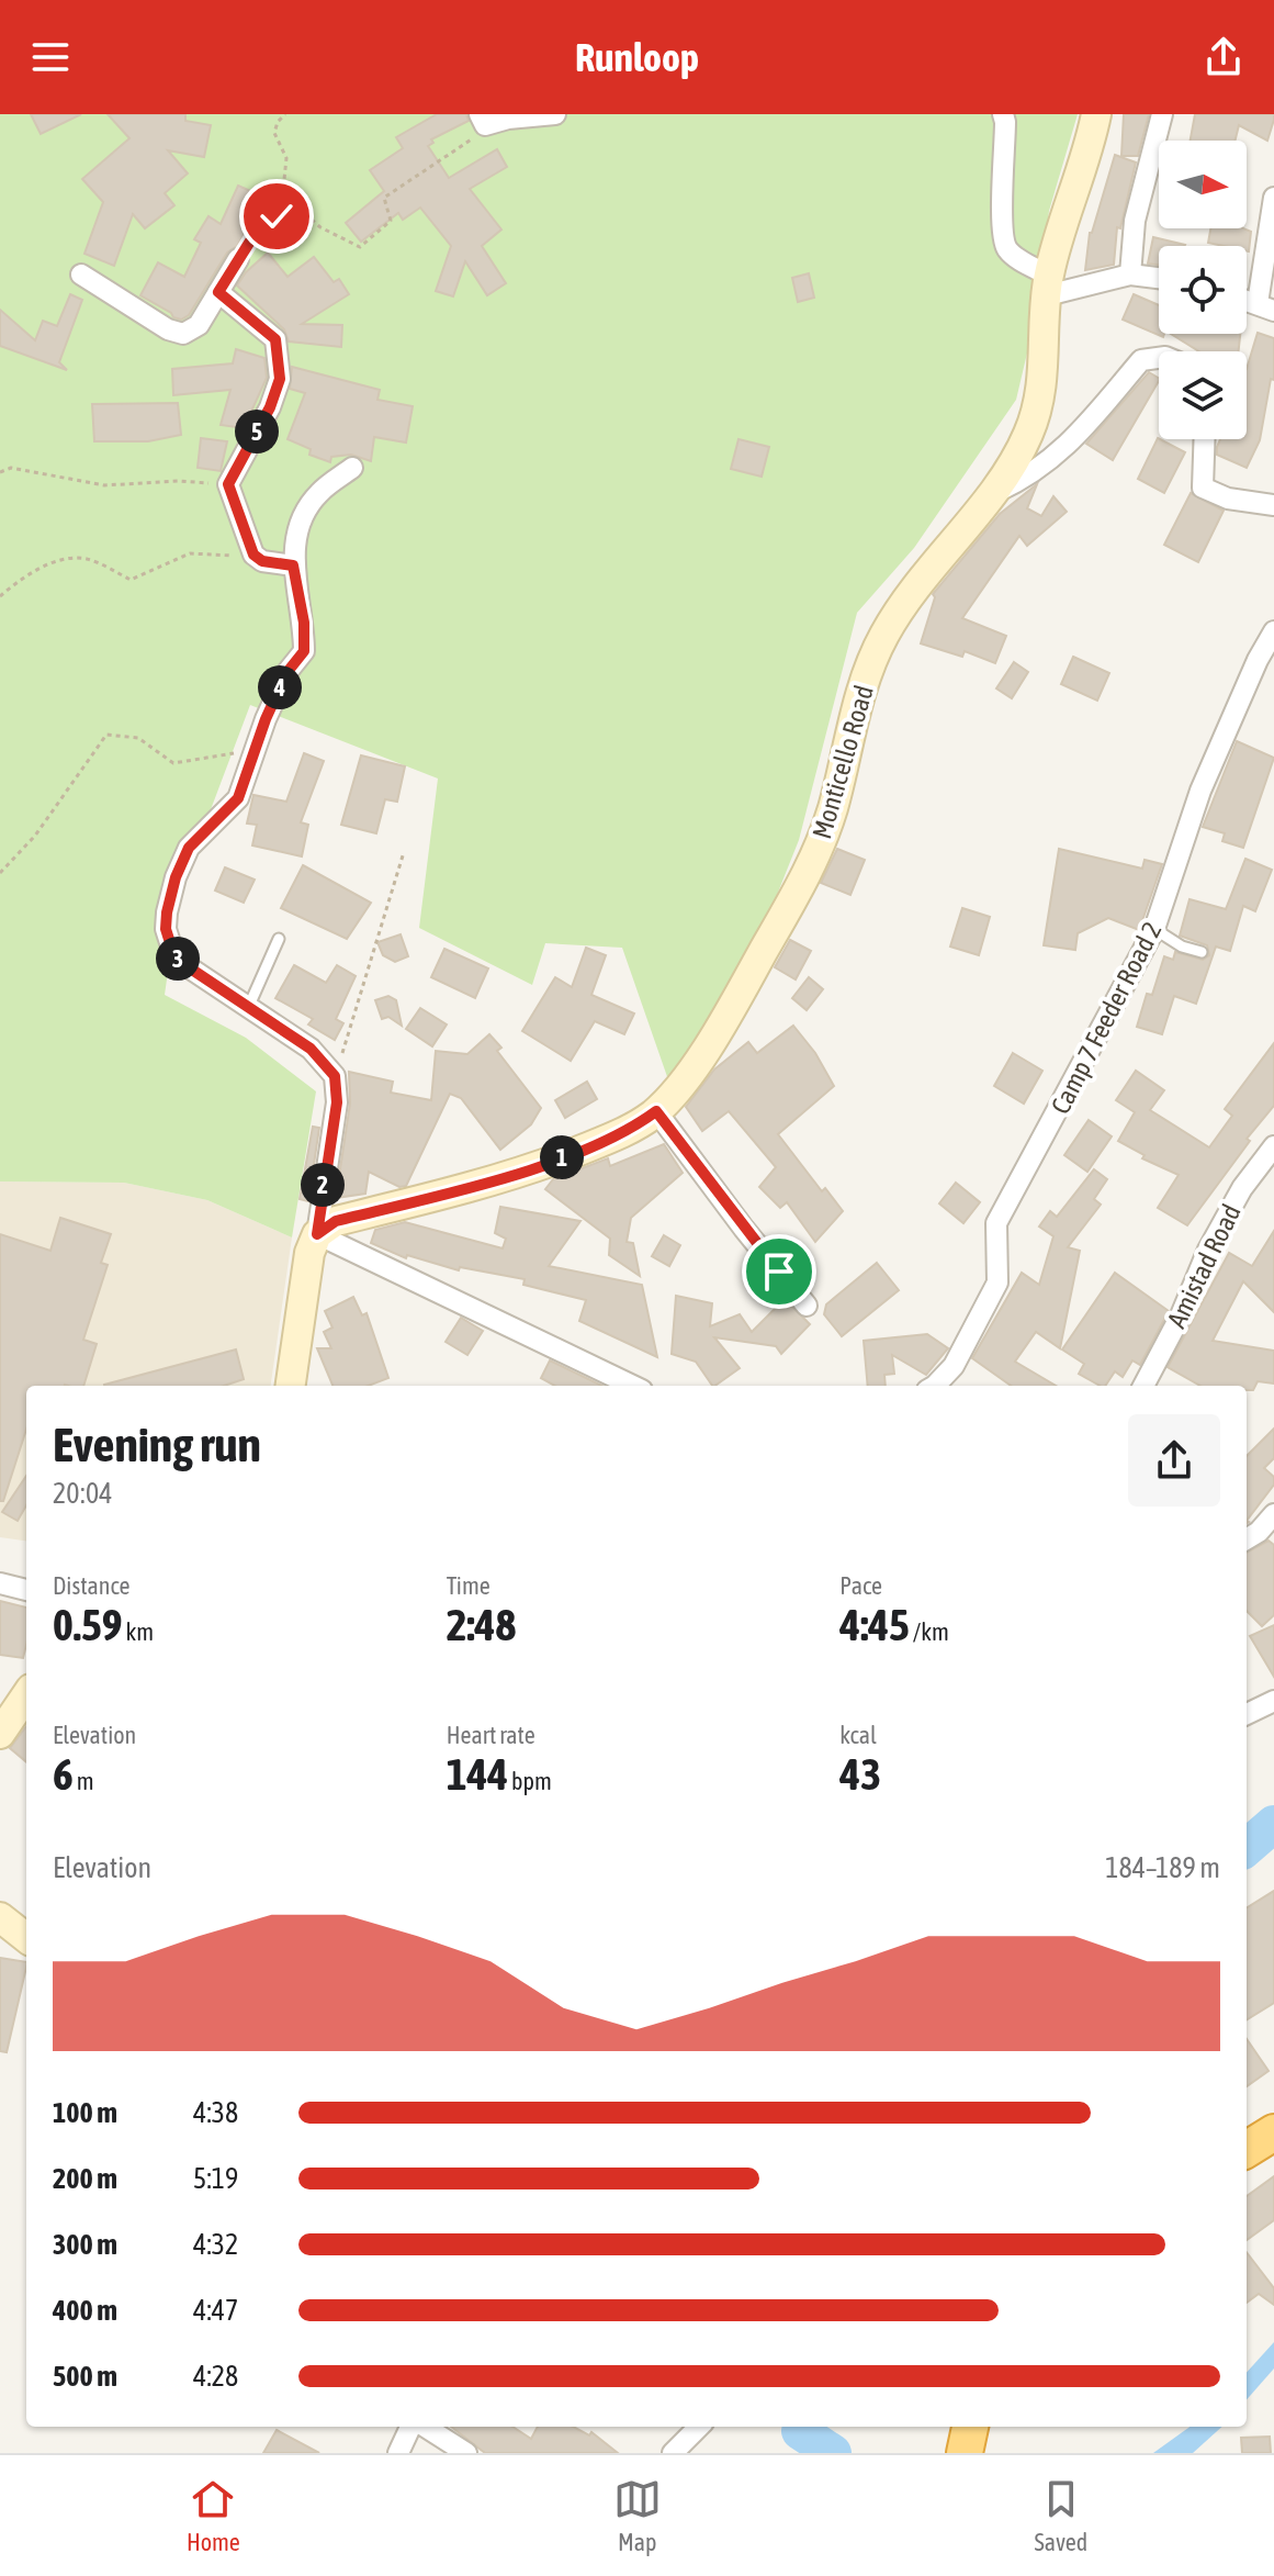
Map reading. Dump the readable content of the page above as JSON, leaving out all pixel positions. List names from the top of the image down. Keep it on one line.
{"streets":{"main road":["Monticello Road"],"street":["Camp 7 Feeder Road 2","Amistad Road"]},"north":"right","page":{"header":"Runloop","pins":["5","4","3","1","2"],"heading":["Evening run","20:04"],"stats":[["Distance","0.59 km"],["Time","2:48"],["Pace","4:45 /km"],["Elevation","6 m"],["Heart rate","144 bpm"],["kcal","43"]],"chart":["Elevation","184–189 m"],"list":[{"name":"100 m","note":"4:38"},{"name":"200 m","note":"5:19"},{"name":"300 m","note":"4:32"},{"name":"400 m","note":"4:47"},{"name":"500 m","note":"4:28"}],"tabs":["Home","Map","Saved"]}}
